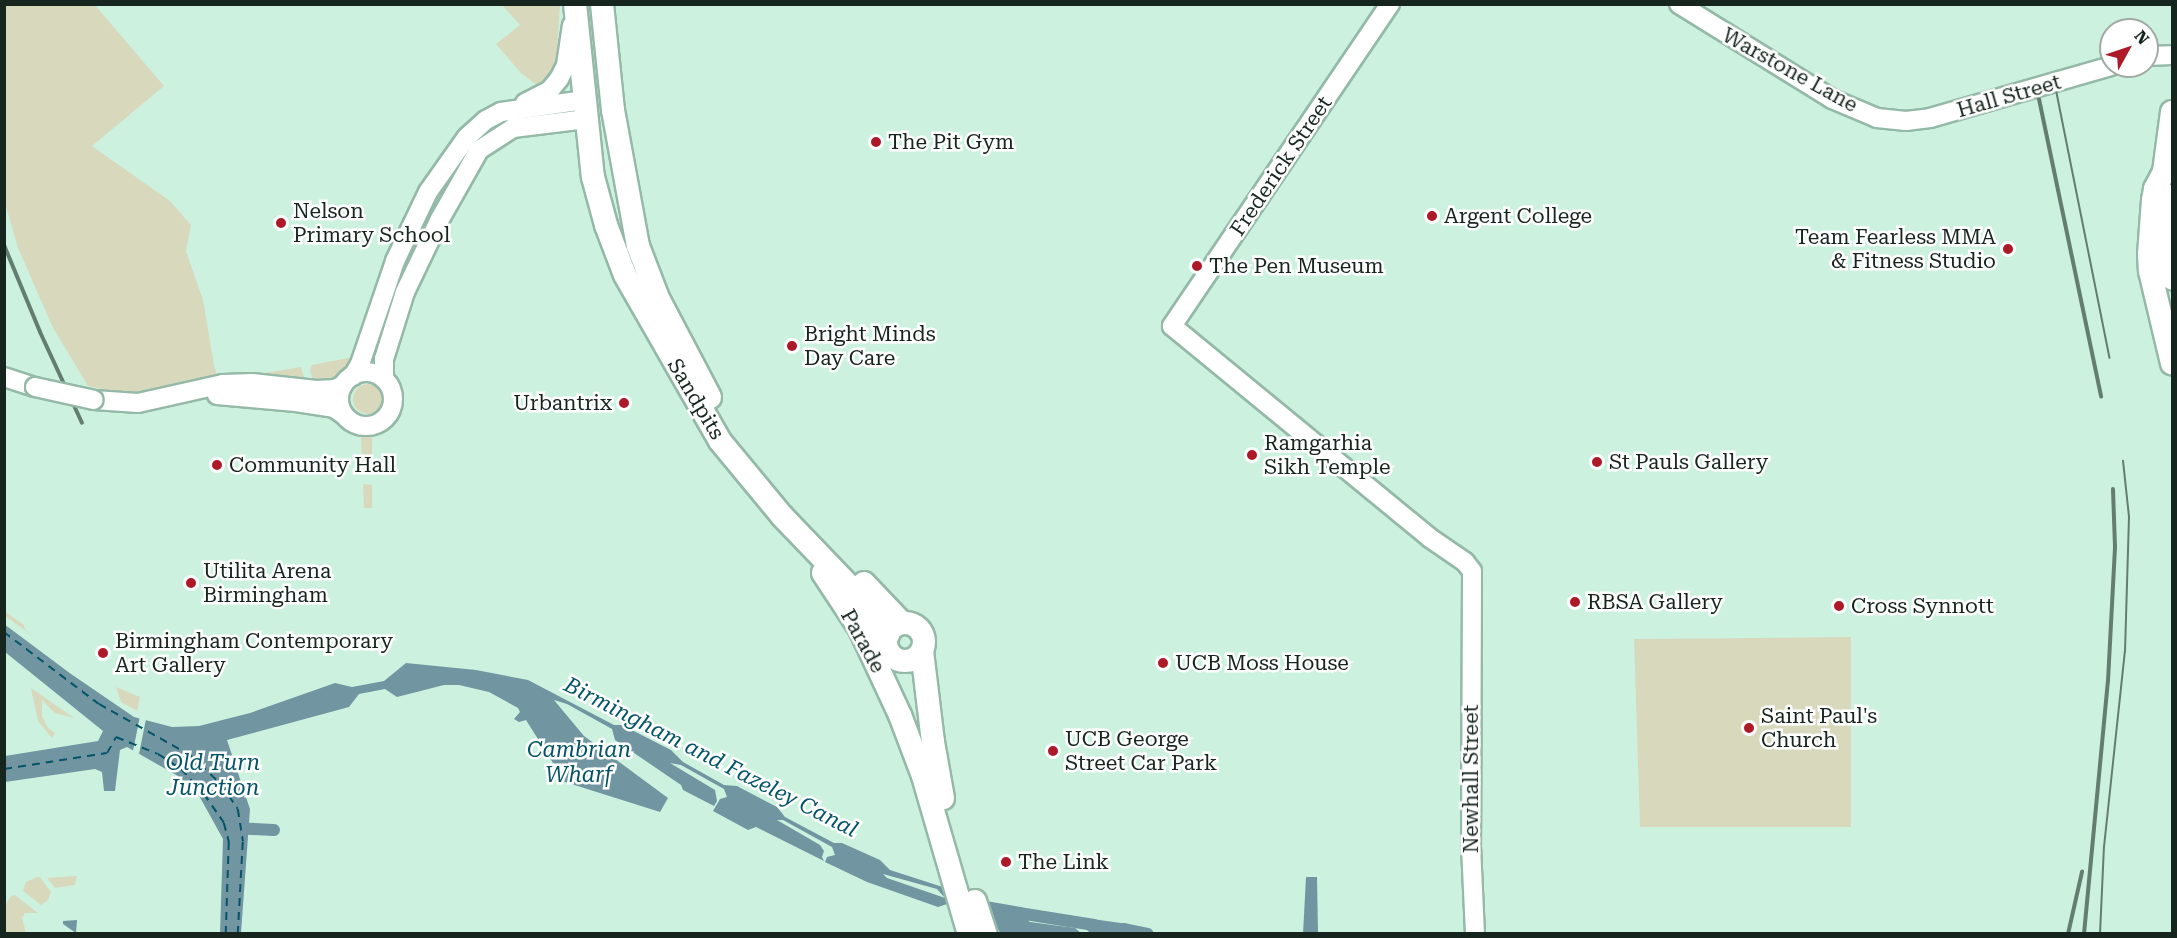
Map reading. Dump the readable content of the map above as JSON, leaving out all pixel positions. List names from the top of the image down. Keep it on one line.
{"streets":{"main road":["Sandpits","Parade"],"street":["Warstone Lane","Hall Street","Frederick Street","Newhall Street"]},"crossings":[["Warstone Lane","Hall Street"],["Frederick Street","Newhall Street"],["Sandpits","Parade"]],"water":["Cambrian Wharf","Birmingham and Fazeley Canal","Old Turn Junction"],"places":["The Pit Gym","Argent College","Nelson Primary School","Team Fearless MMA & Fitness Studio","The Pen Museum","Bright Minds Day Care","Urbantrix","Ramgarhia Sikh Temple","St Pauls Gallery","Community Hall","Utilita Arena Birmingham","RBSA Gallery","Cross Synnott","Birmingham Contemporary Art Gallery","UCB Moss House","Saint Paul's Church","UCB George Street Car Park","The Link"],"north":"top right"}
